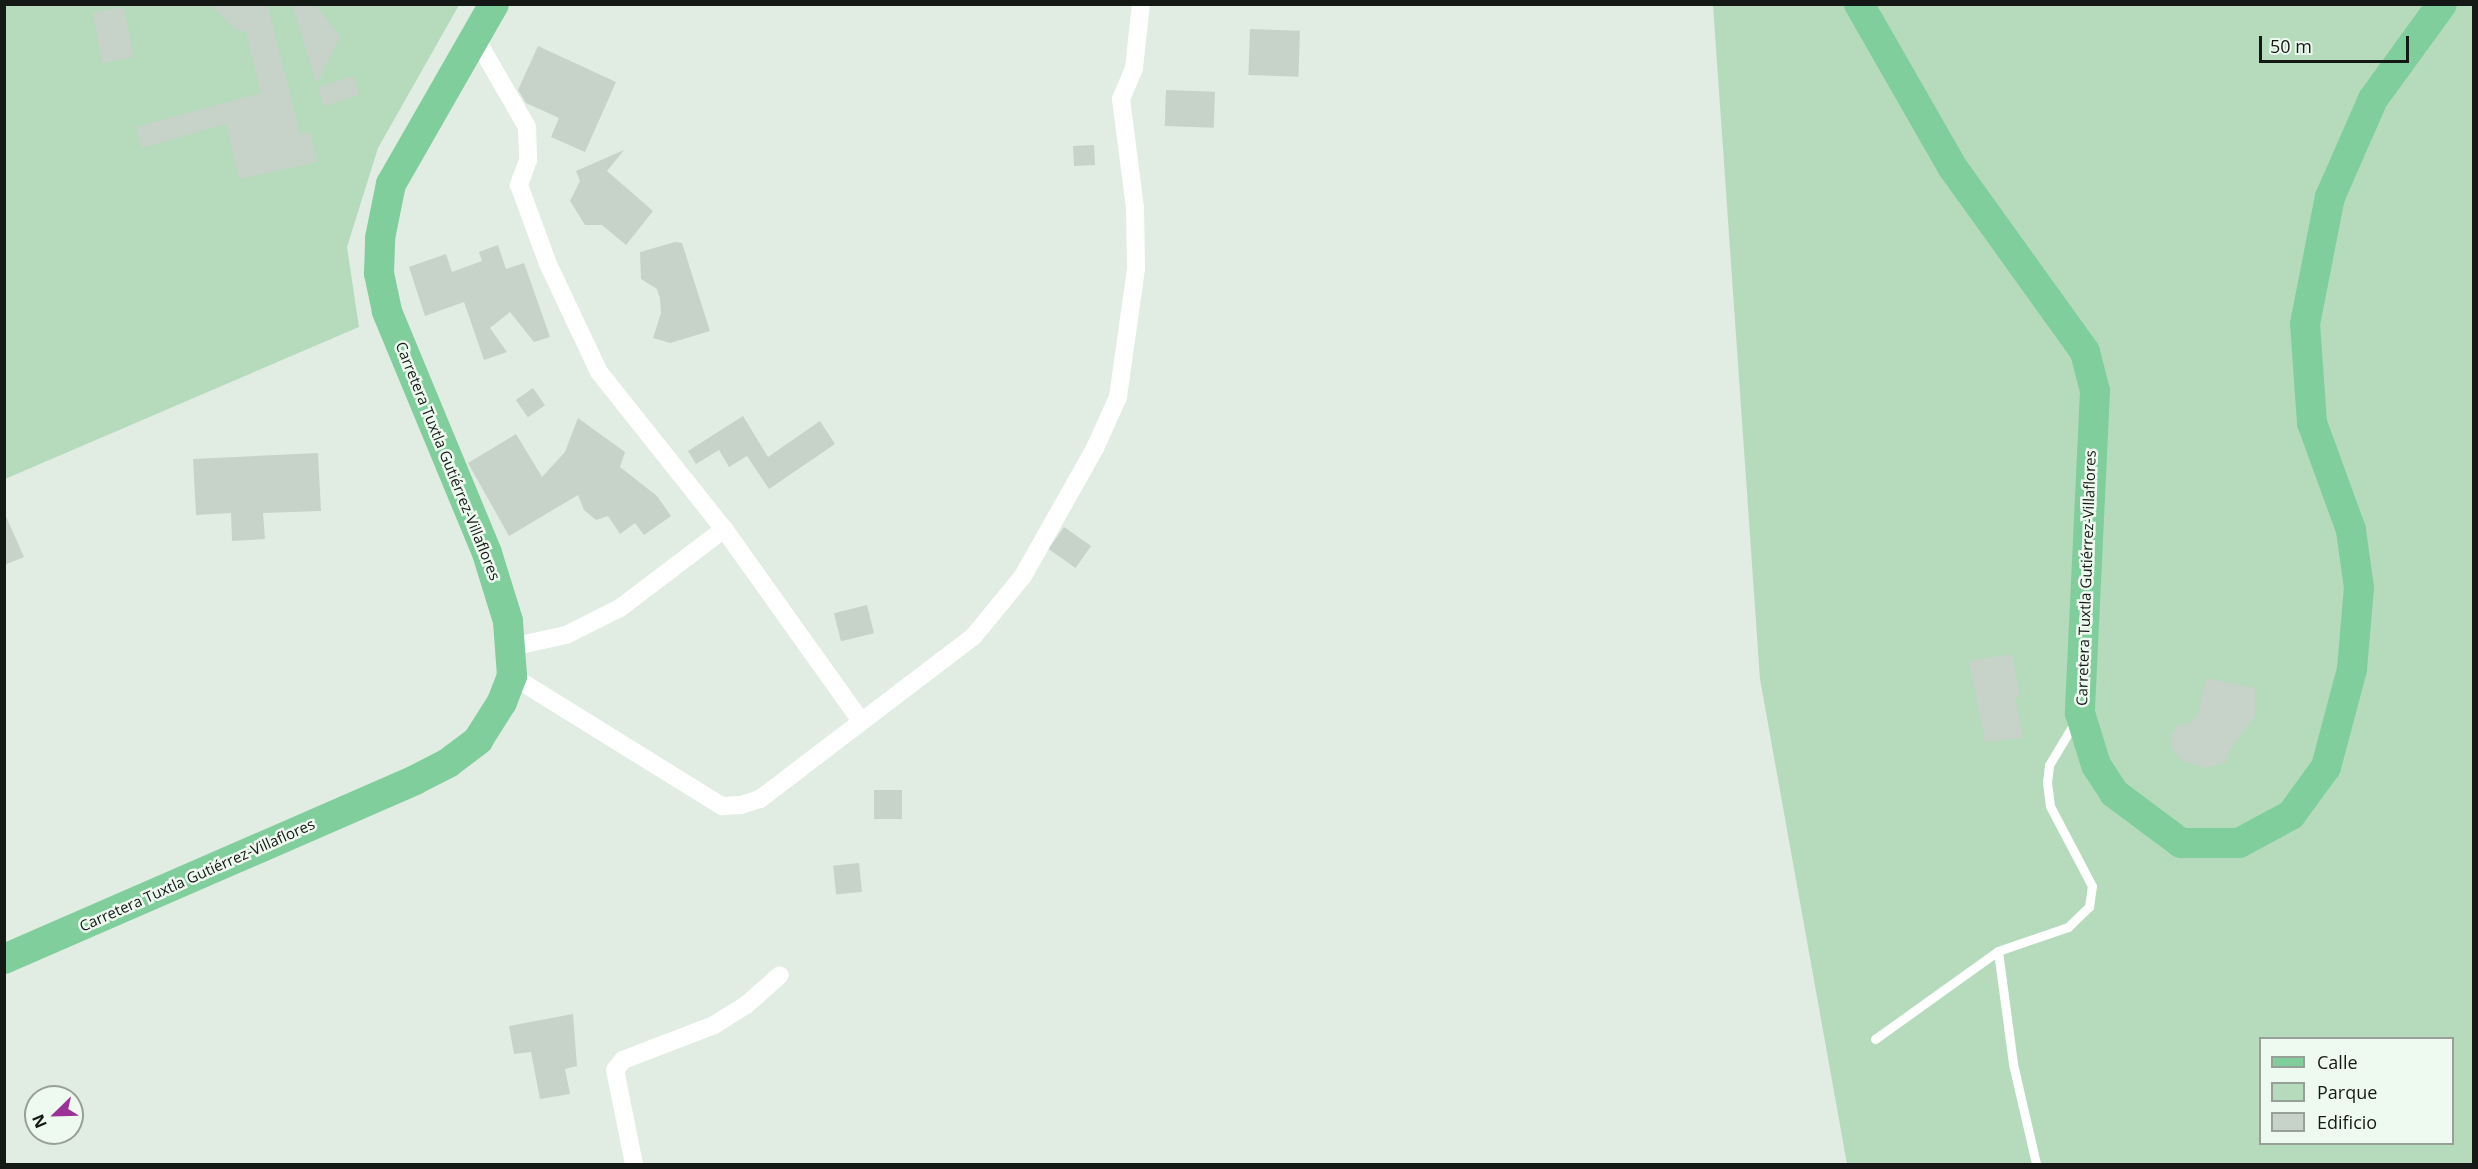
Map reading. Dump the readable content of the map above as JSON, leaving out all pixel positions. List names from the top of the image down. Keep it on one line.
{"streets":{"main road":["Carretera Tuxtla Gutiérrez-Villaflores"]},"legend":["Calle","Parque","Edificio"],"scale_bar":"50 m","north":"bottom left"}
